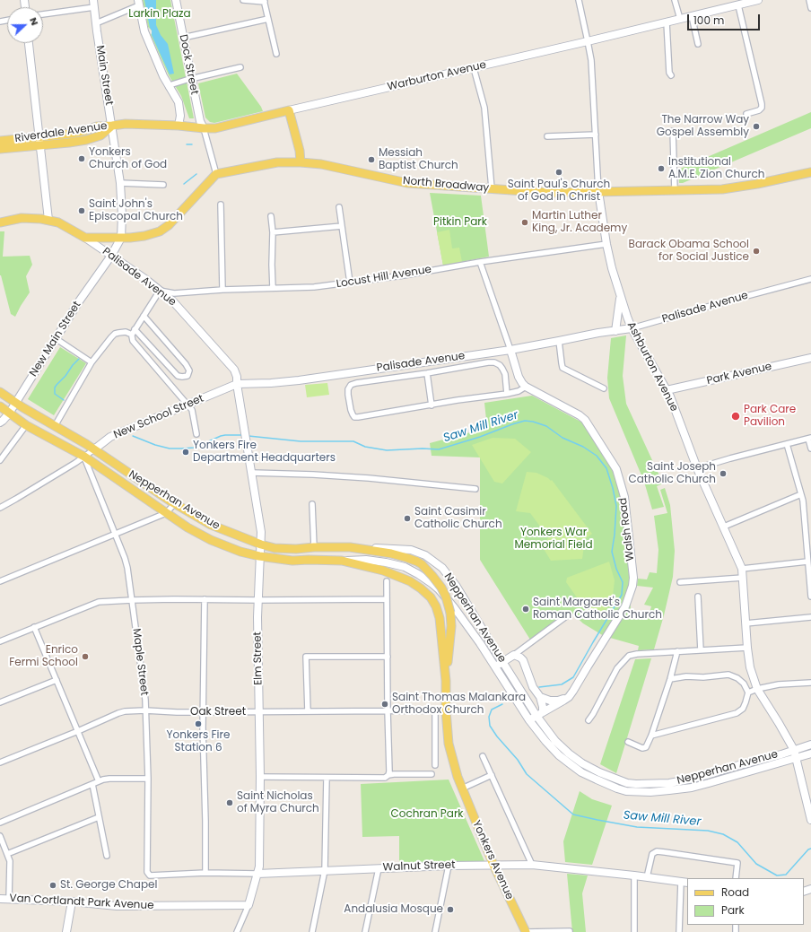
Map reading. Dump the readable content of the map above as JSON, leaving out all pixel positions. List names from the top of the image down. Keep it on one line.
{"streets":{"main road":["Warburton Avenue","Riverdale Avenue","North Broadway","Nepperhan Avenue","Yonkers Avenue"],"street":["Dock Street","Main Street","Palisade Avenue","Locust Hill Avenue","New Main Street","Ashburton Avenue","Park Avenue","New School Street","Walsh Road","Elm Street","Maple Street","Oak Street","Walnut Street","Van Cortlandt Park Avenue"]},"crossings":[["Dock Street","Warburton Avenue"],["Main Street","Warburton Avenue"],["Main Street","Riverdale Avenue"],["Main Street","Palisade Avenue"],["Main Street","New Main Street"],["Warburton Avenue","Riverdale Avenue"],["Warburton Avenue","Ashburton Avenue"],["North Broadway","Ashburton Avenue"],["Palisade Avenue","Locust Hill Avenue"],["Palisade Avenue","New Main Street"],["Palisade Avenue","Ashburton Avenue"],["Palisade Avenue","New School Street"],["Palisade Avenue","Elm Street"],["Locust Hill Avenue","Ashburton Avenue"],["New Main Street","Nepperhan Avenue"],["Ashburton Avenue","Park Avenue"],["Ashburton Avenue","Nepperhan Avenue"],["New School Street","Nepperhan Avenue"],["New School Street","Elm Street"],["New School Street","Maple Street"],["Nepperhan Avenue","Walsh Road"],["Nepperhan Avenue","Elm Street"],["Nepperhan Avenue","Maple Street"],["Nepperhan Avenue","Yonkers Avenue"],["Elm Street","Oak Street"],["Elm Street","Walnut Street"],["Elm Street","Van Cortlandt Park Avenue"],["Maple Street","Oak Street"],["Maple Street","Walnut Street"],["Oak Street","Yonkers Avenue"],["Yonkers Avenue","Walnut Street"]],"water":["Saw Mill River"],"parks":["Larkin Plaza","Pitkin Park","Yonkers War Memorial Field","Cochran Park"],"places":["The Narrow Way Gospel Assembly","Yonkers Church of God","Messiah Baptist Church","Institutional A.M.E. Zion Church","Saint Paul's Church of God in Christ","Saint John's Episcopal Church","Martin Luther King, Jr. Academy","Barack Obama School for Social Justice","Park Care Pavilion","Yonkers Fire Department Headquarters","Saint Joseph Catholic Church","Saint Casimir Catholic Church","Saint Margaret's Roman Catholic Church","Enrico Fermi School","Saint Thomas Malankara Orthodox Church","Yonkers Fire Station 6","Saint Nicholas of Myra Church","St. George Chapel","Andalusia Mosque"],"legend":["Road","Park"],"scale_bar":"100 m","north":"right"}
